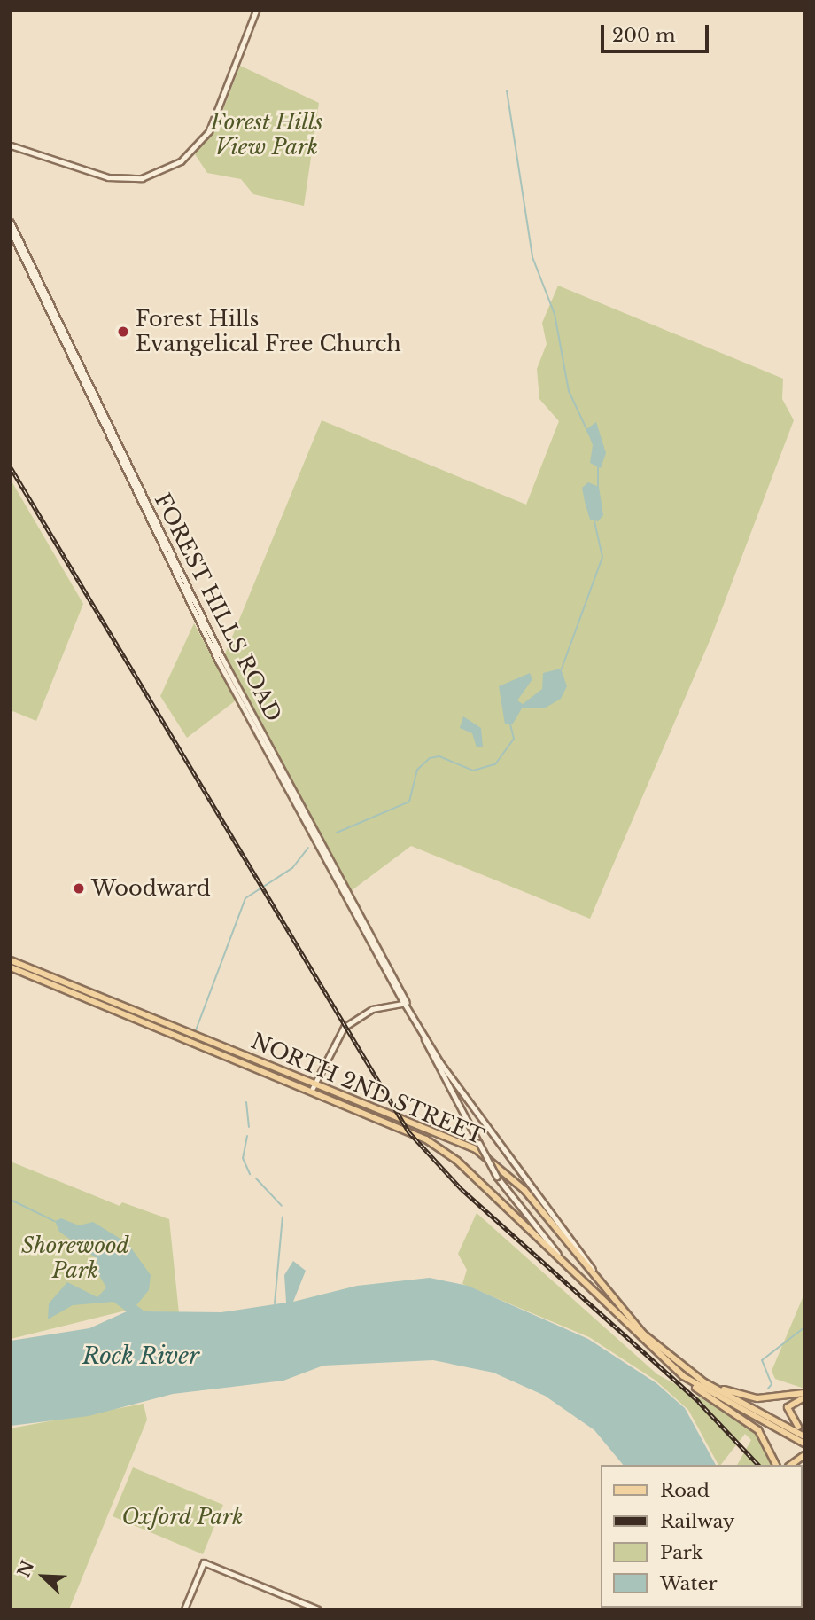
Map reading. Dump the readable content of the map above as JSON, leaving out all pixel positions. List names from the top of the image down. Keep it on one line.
{"streets":{"main road":["NORTH 2ND STREET"],"street":["FOREST HILLS ROAD"]},"crossings":[["FOREST HILLS ROAD","NORTH 2ND STREET"]],"water":["Rock River"],"parks":["Forest Hills View Park","Shorewood Park","Oxford Park"],"places":["Forest Hills Evangelical Free Church","Woodward"],"legend":["Road","Railway","Park","Water"],"scale_bar":"200 m","north":"top left"}
